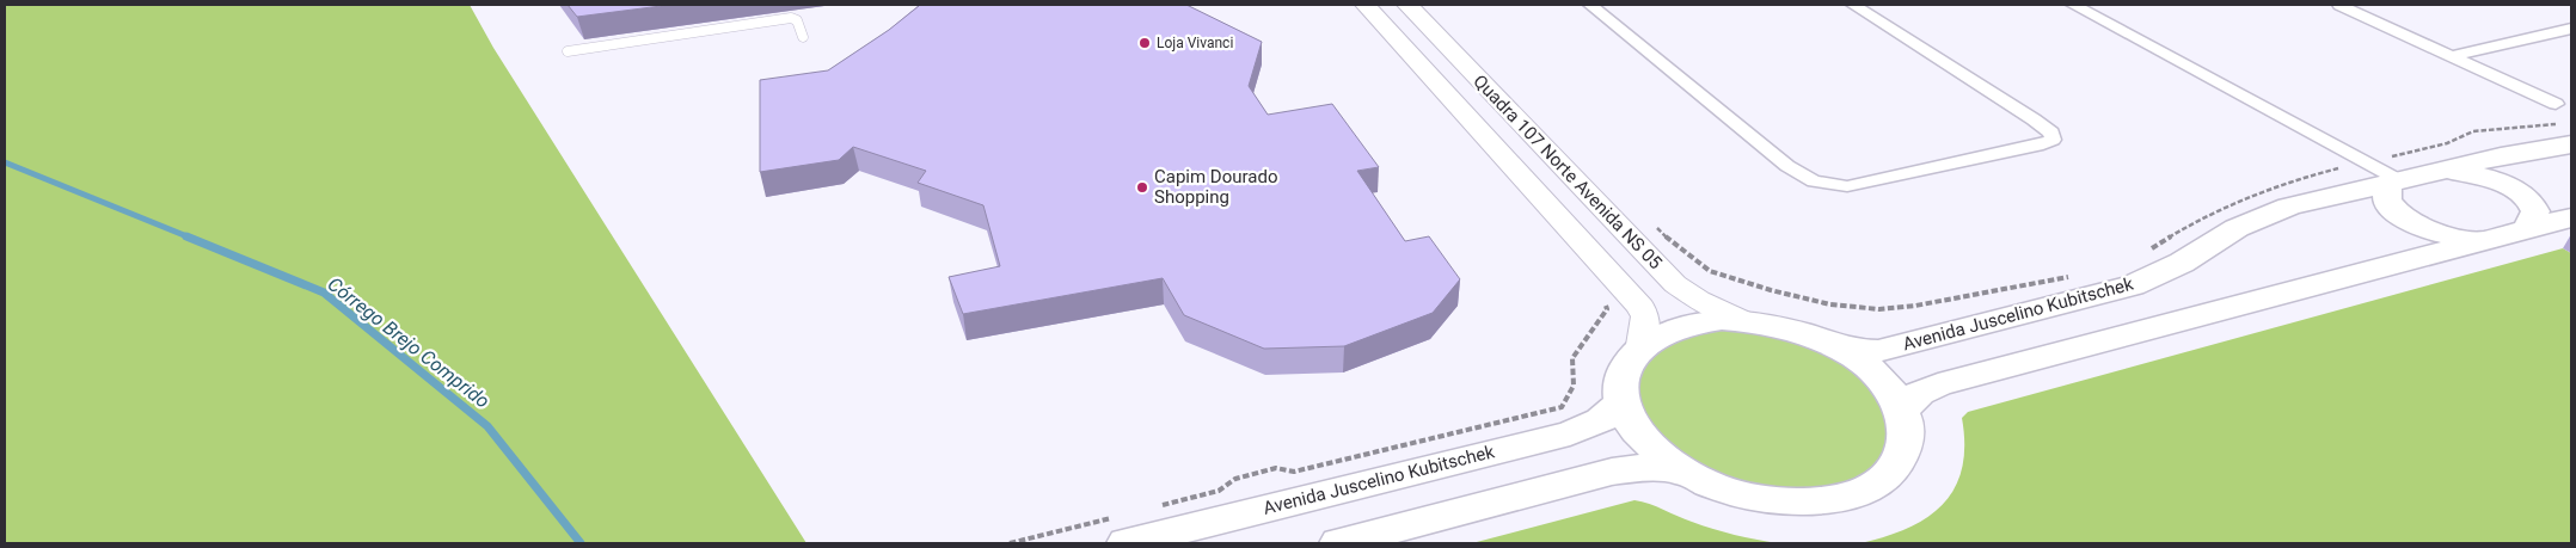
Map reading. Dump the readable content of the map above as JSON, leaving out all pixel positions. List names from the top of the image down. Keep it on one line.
{"streets":{"main road":["Avenida Juscelino Kubitschek"],"street":["Quadra 107 Norte Avenida NS 05"]},"water":["Córrego Brejo Comprido"],"places":["Loja Vivanci","Capim Dourado Shopping"]}
